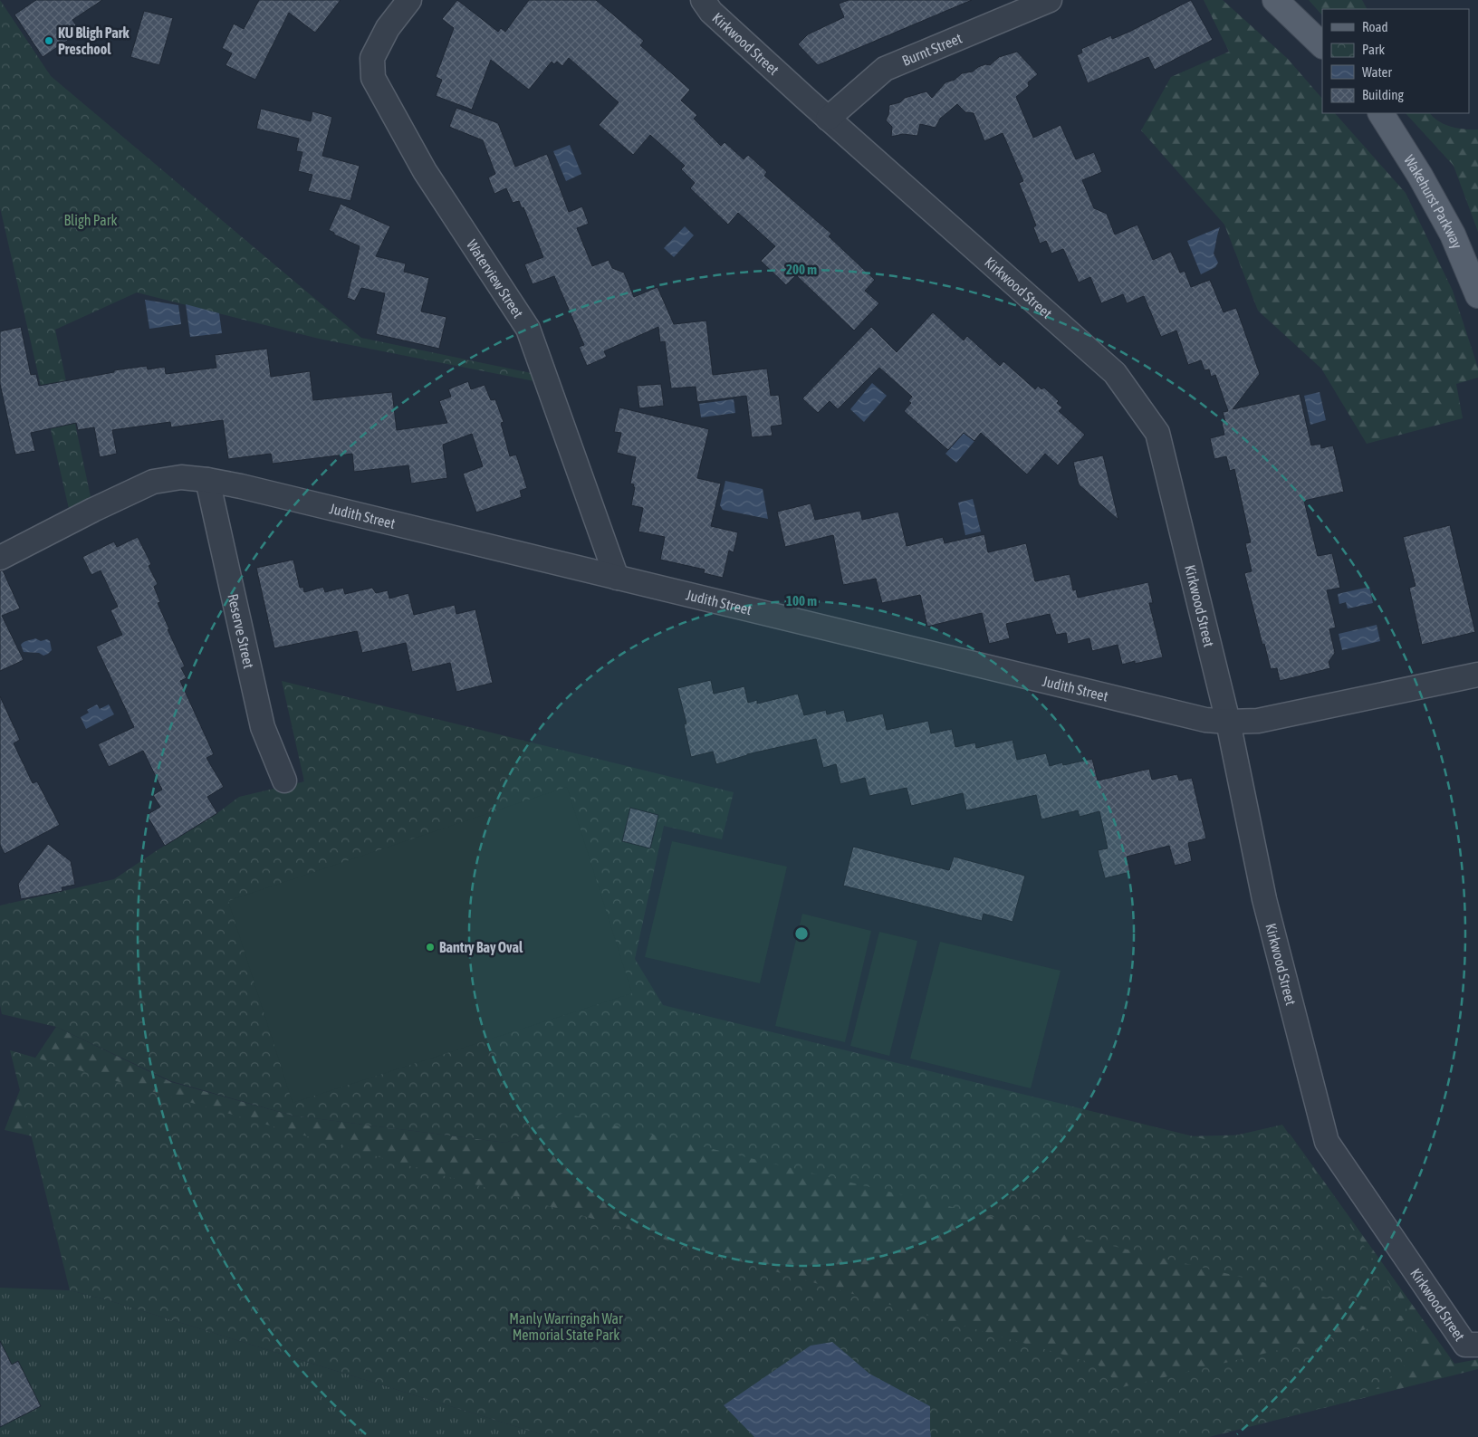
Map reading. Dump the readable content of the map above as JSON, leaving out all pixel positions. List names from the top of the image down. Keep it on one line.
{"streets":{"main road":["Wakehurst Parkway"],"street":["Kirkwood Street","Burnt Street","Waterview Street","Judith Street","Reserve Street"]},"crossings":[["Kirkwood Street","Burnt Street"],["Kirkwood Street","Judith Street"],["Waterview Street","Judith Street"],["Judith Street","Reserve Street"]],"parks":["Bligh Park","Manly Warringah War Memorial State Park"],"places":["KU Bligh Park Preschool","Bantry Bay Oval"],"legend":["Road","Park","Water","Building"],"rings":["200 m","100 m"]}
